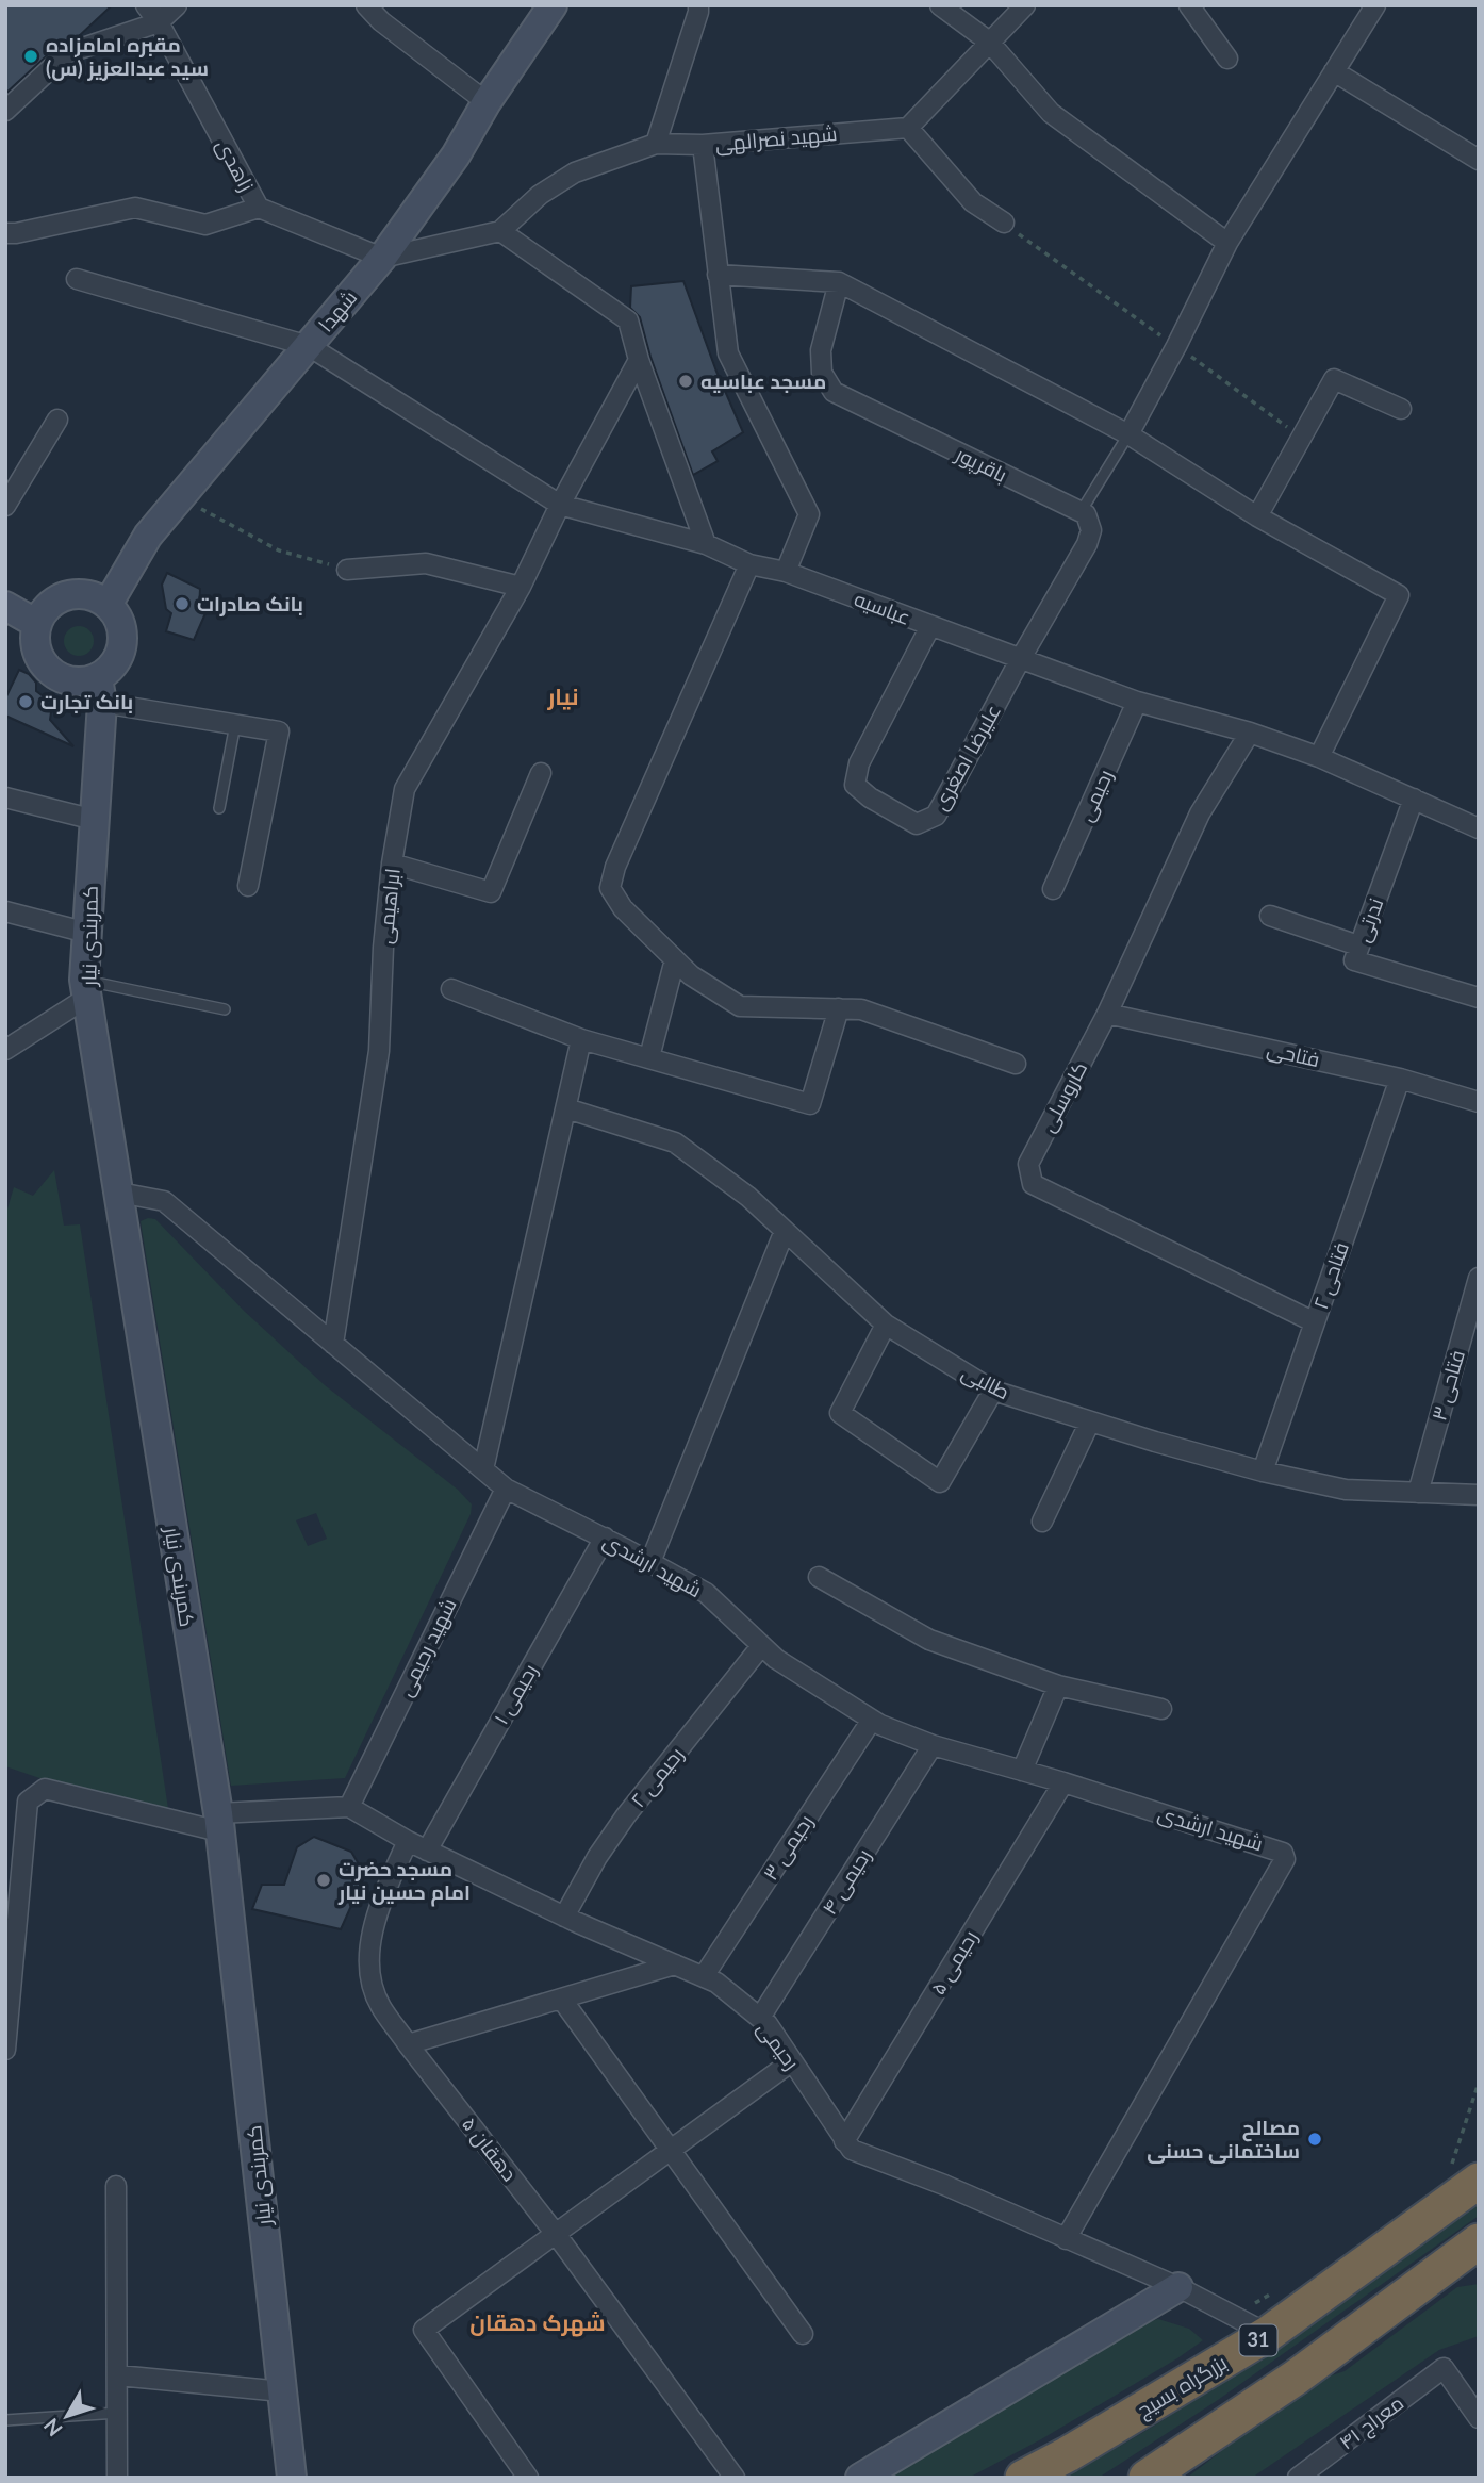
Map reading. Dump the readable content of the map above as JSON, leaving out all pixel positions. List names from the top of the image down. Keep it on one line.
{"streets":{"highway":["31","بزرگراه بسیج"],"main road":["شهدا","کمربندی نیار"],"street":["شهید نصرالهی","زاهدی","باقرپور","عباسیه","علیرضا اصغری","رحیمی","ابراهیمی","ندرتی","فتاحی","کاروسلی","فتاحی ۲","طالبی","فتاحی ۳","شهید ارشدی","شهید رحیمی","رحیمی ۱","رحیمی ۲","رحیمی ۳","رحیمی ۴","رحیمی ۵","دهقان ۵","معراج ۴۱"]},"crossings":[["زاهدی","شهدا"],["شهدا","عباسیه"],["شهدا","کمربندی نیار"],["عباسیه","علیرضا اصغری"],["عباسیه","رحیمی"],["عباسیه","ابراهیمی"],["عباسیه","ندرتی"],["عباسیه","کاروسلی"],["رحیمی","شهید ارشدی"],["رحیمی","شهید رحیمی"],["رحیمی","رحیمی ۱"],["رحیمی","رحیمی ۲"],["رحیمی","رحیمی ۳"],["رحیمی","رحیمی ۴"],["رحیمی","رحیمی ۵"],["رحیمی","دهقان ۵"],["رحیمی","بزرگراه بسیج"],["ابراهیمی","شهید ارشدی"],["کمربندی نیار","شهید ارشدی"],["فتاحی","کاروسلی"],["فتاحی","فتاحی ۲"],["کاروسلی","فتاحی ۲"],["فتاحی ۲","طالبی"],["طالبی","فتاحی ۳"],["شهید ارشدی","شهید رحیمی"],["شهید ارشدی","رحیمی ۱"],["شهید ارشدی","رحیمی ۲"],["شهید ارشدی","رحیمی ۳"],["شهید ارشدی","رحیمی ۴"],["شهید ارشدی","رحیمی ۵"]],"districts":["نیار","شهرک دهقان"],"places":["مقبره امامزاده سید عبدالعزیز (س)","مسجد عباسیه","بانک صادرات","بانک تجارت","مسجد حضرت امام حسین نیار","مصالح ساختمانی حسنی"],"north":"bottom left"}
